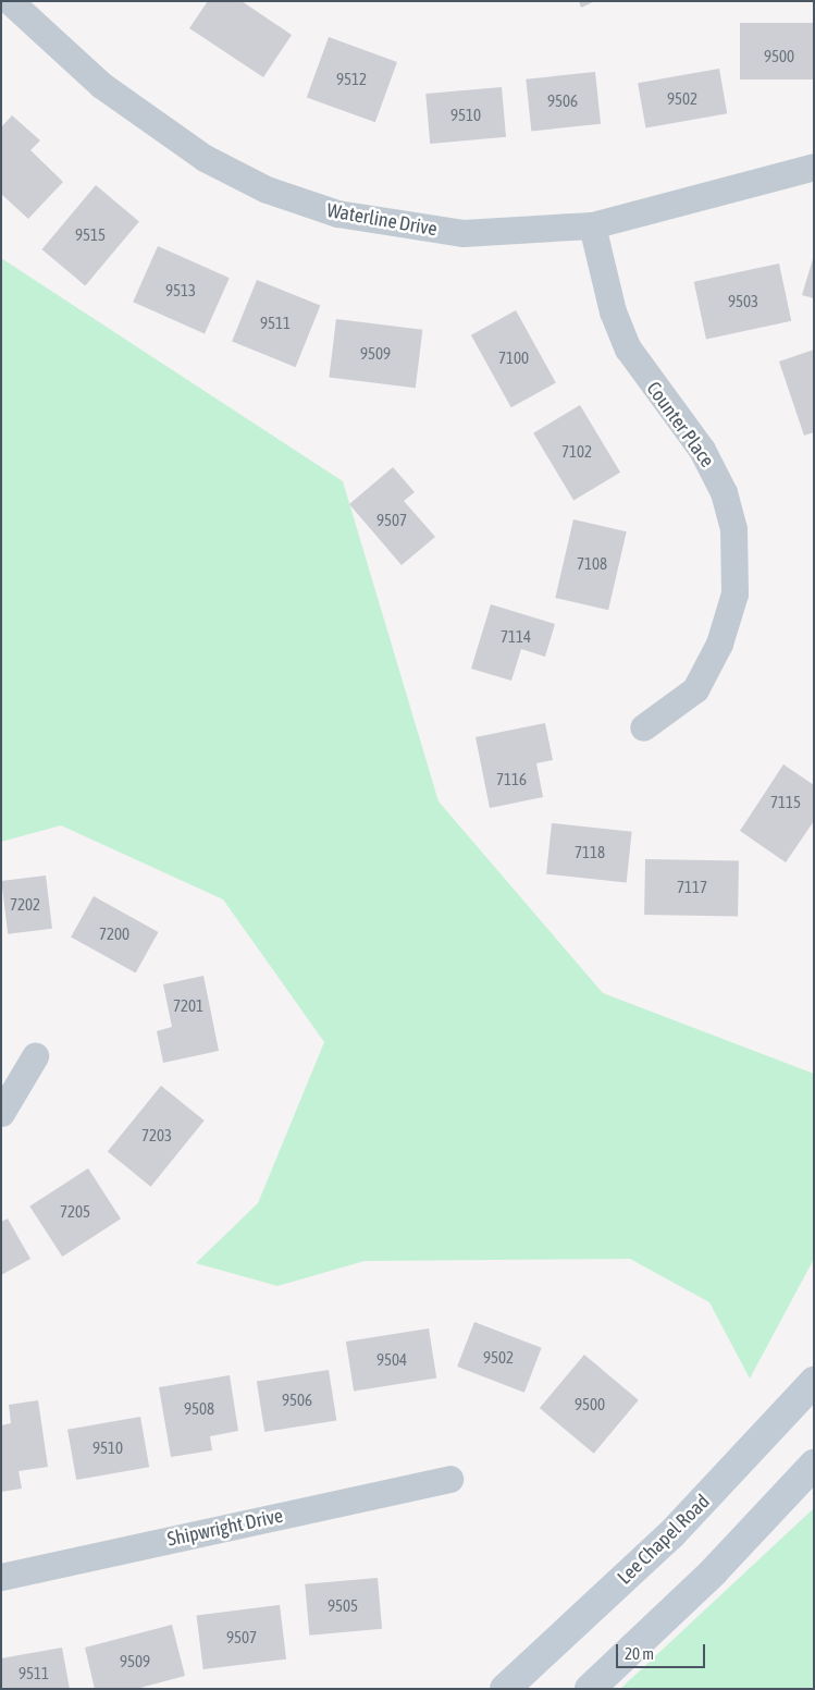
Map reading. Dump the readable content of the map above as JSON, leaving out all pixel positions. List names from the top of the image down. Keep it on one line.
{"streets":{"main road":["Lee Chapel Road"],"street":["Waterline Drive","Counter Place","Shipwright Drive"]},"crossings":[["Waterline Drive","Counter Place"]],"house_numbers":["9500","9512","9502","9506","9510","9515","9513","9503","9511","9509","7100","7102","9507","7108","7114","7116","7115","7118","7117","7202","7200","7201","7203","7205","9502","9504","9506","9500","9508","9510","9505","9507","9509","9511"],"scale_bar":"20 m"}
